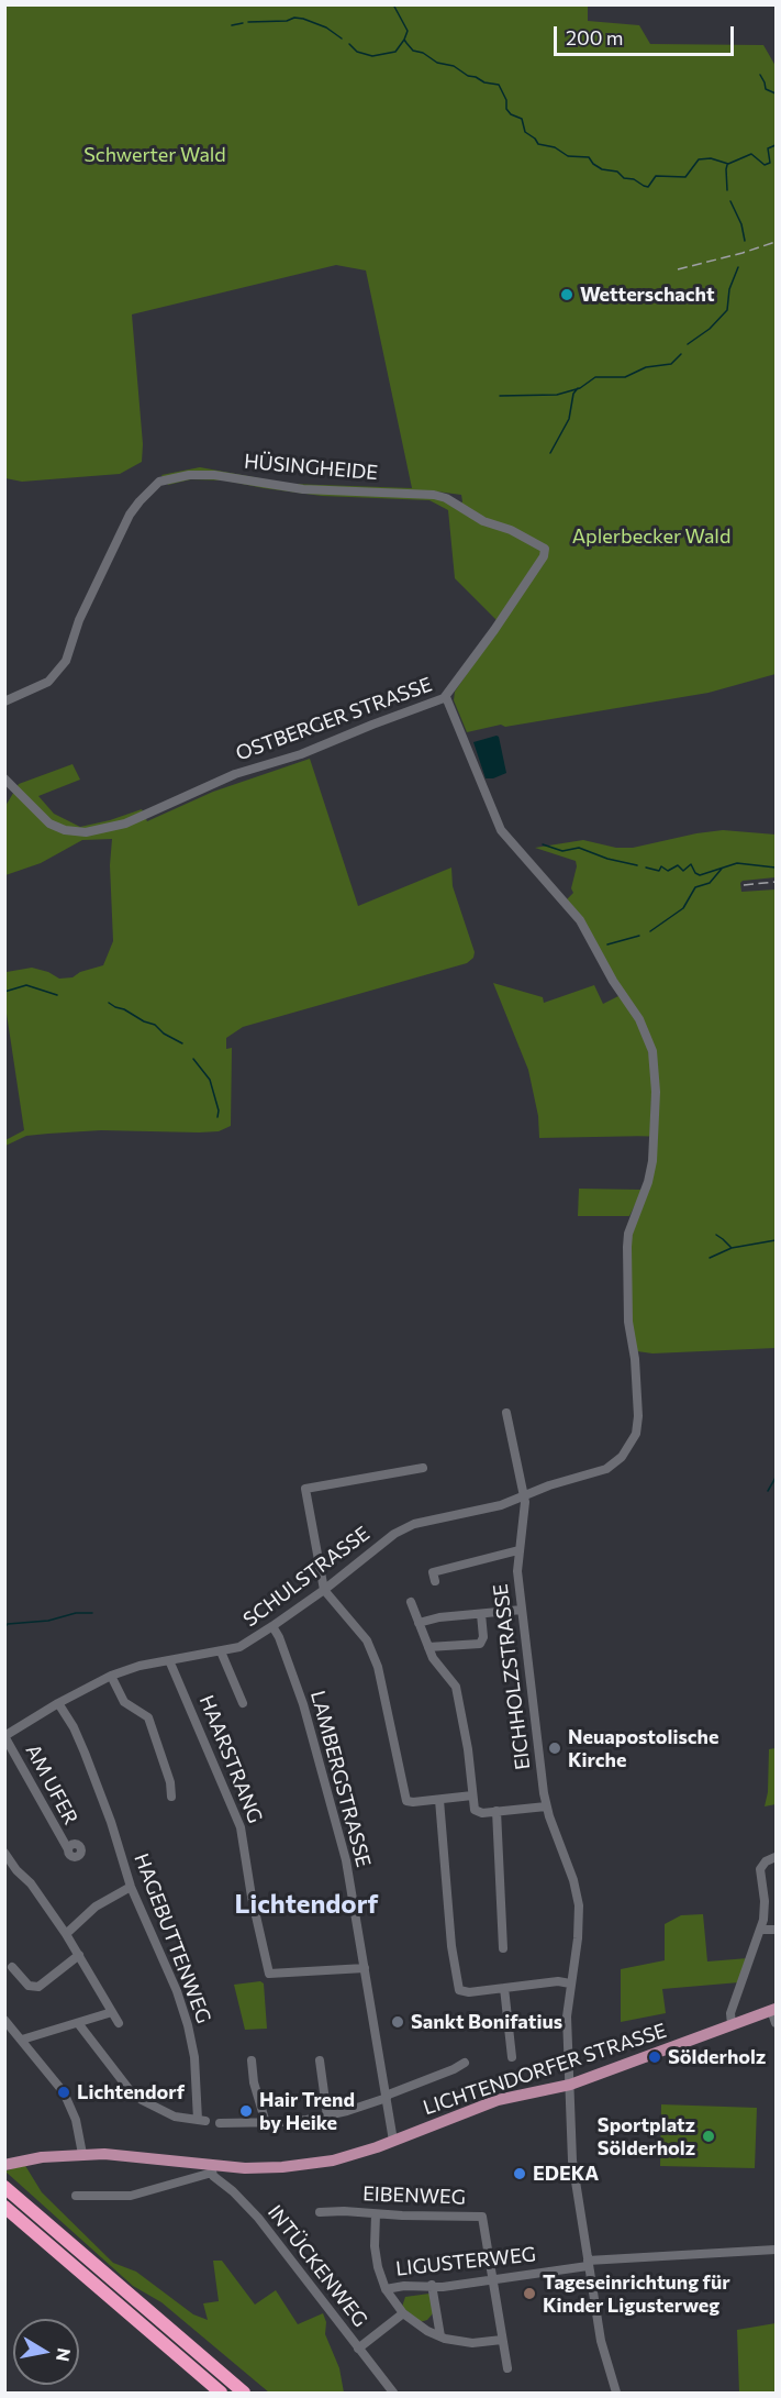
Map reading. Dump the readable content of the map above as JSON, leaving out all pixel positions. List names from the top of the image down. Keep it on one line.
{"streets":{"main road":["LICHTENDORFER STRASSE"],"street":["HÜSINGHEIDE","OSTBERGER STRASSE","SCHULSTRASSE","EICHHOLZSTRASSE","HAARSTRANG","LAMBERGSTRASSE","AM UFER","HAGEBUTTENWEG","EIBENWEG","LIGUSTERWEG","INTÜCKENWEG"]},"crossings":[["HÜSINGHEIDE","OSTBERGER STRASSE"],["OSTBERGER STRASSE","SCHULSTRASSE"],["OSTBERGER STRASSE","EICHHOLZSTRASSE"],["SCHULSTRASSE","EICHHOLZSTRASSE"],["SCHULSTRASSE","HAARSTRANG"],["SCHULSTRASSE","LAMBERGSTRASSE"],["SCHULSTRASSE","AM UFER"],["SCHULSTRASSE","HAGEBUTTENWEG"],["EICHHOLZSTRASSE","LICHTENDORFER STRASSE"],["EICHHOLZSTRASSE","LIGUSTERWEG"],["HAARSTRANG","LAMBERGSTRASSE"],["LAMBERGSTRASSE","LICHTENDORFER STRASSE"],["LICHTENDORFER STRASSE","INTÜCKENWEG"],["EIBENWEG","LIGUSTERWEG"]],"districts":["Lichtendorf"],"parks":["Schwerter Wald","Aplerbecker Wald"],"places":["Wetterschacht","Neuapostolische Kirche","Sankt Bonifatius","Sölderholz","Lichtendorf","Hair Trend by Heike","Sportplatz Sölderholz","EDEKA","Tageseinrichtung für Kinder Ligusterweg"],"scale_bar":"200 m","north":"right"}
